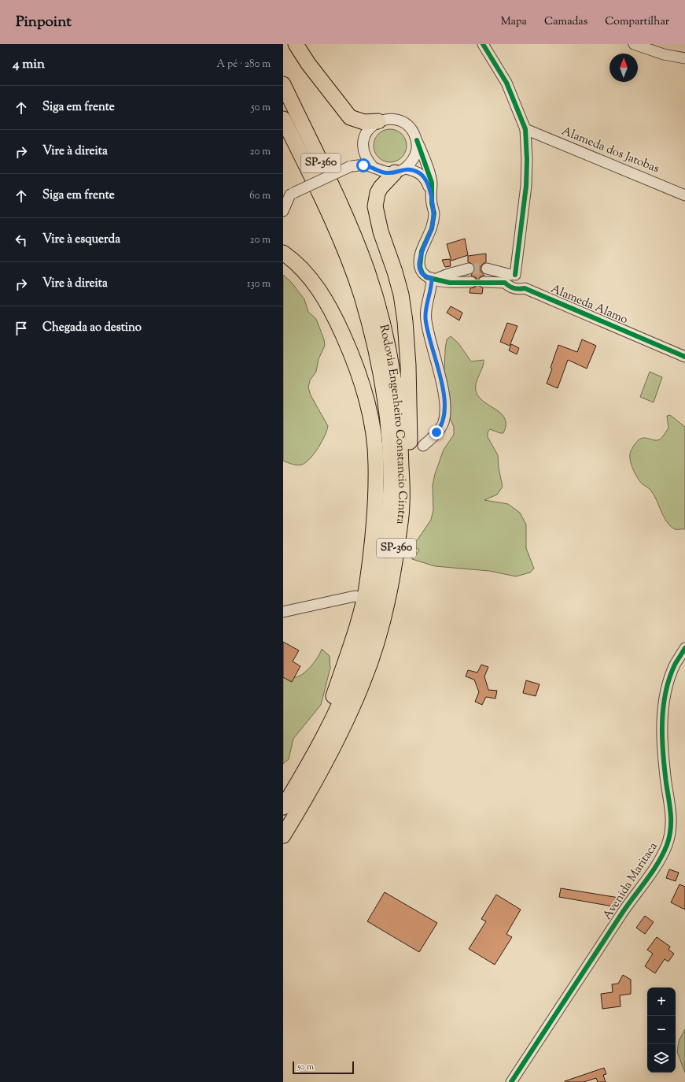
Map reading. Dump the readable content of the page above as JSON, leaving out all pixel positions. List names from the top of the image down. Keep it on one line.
{"streets":{"highway":["SP-360","Rodovia Engenheiro Constancio Cintra"],"street":["Alameda dos Jatobas","Alameda Alamo","Avenida Maritaca"]},"scale_bar":"50 m","north":"top","page":{"header":"Pinpoint","nav":["Mapa","Camadas","Compartilhar"],"heading":["4 min","A pé · 280 m"],"list":[["Siga em frente","50 m"],["Vire à direita","20 m"],["Siga em frente","60 m"],["Vire à esquerda","20 m"],["Vire à direita","130 m"],"Chegada ao destino"],"map_buttons":["+","−"],"scale":"50 m"}}
